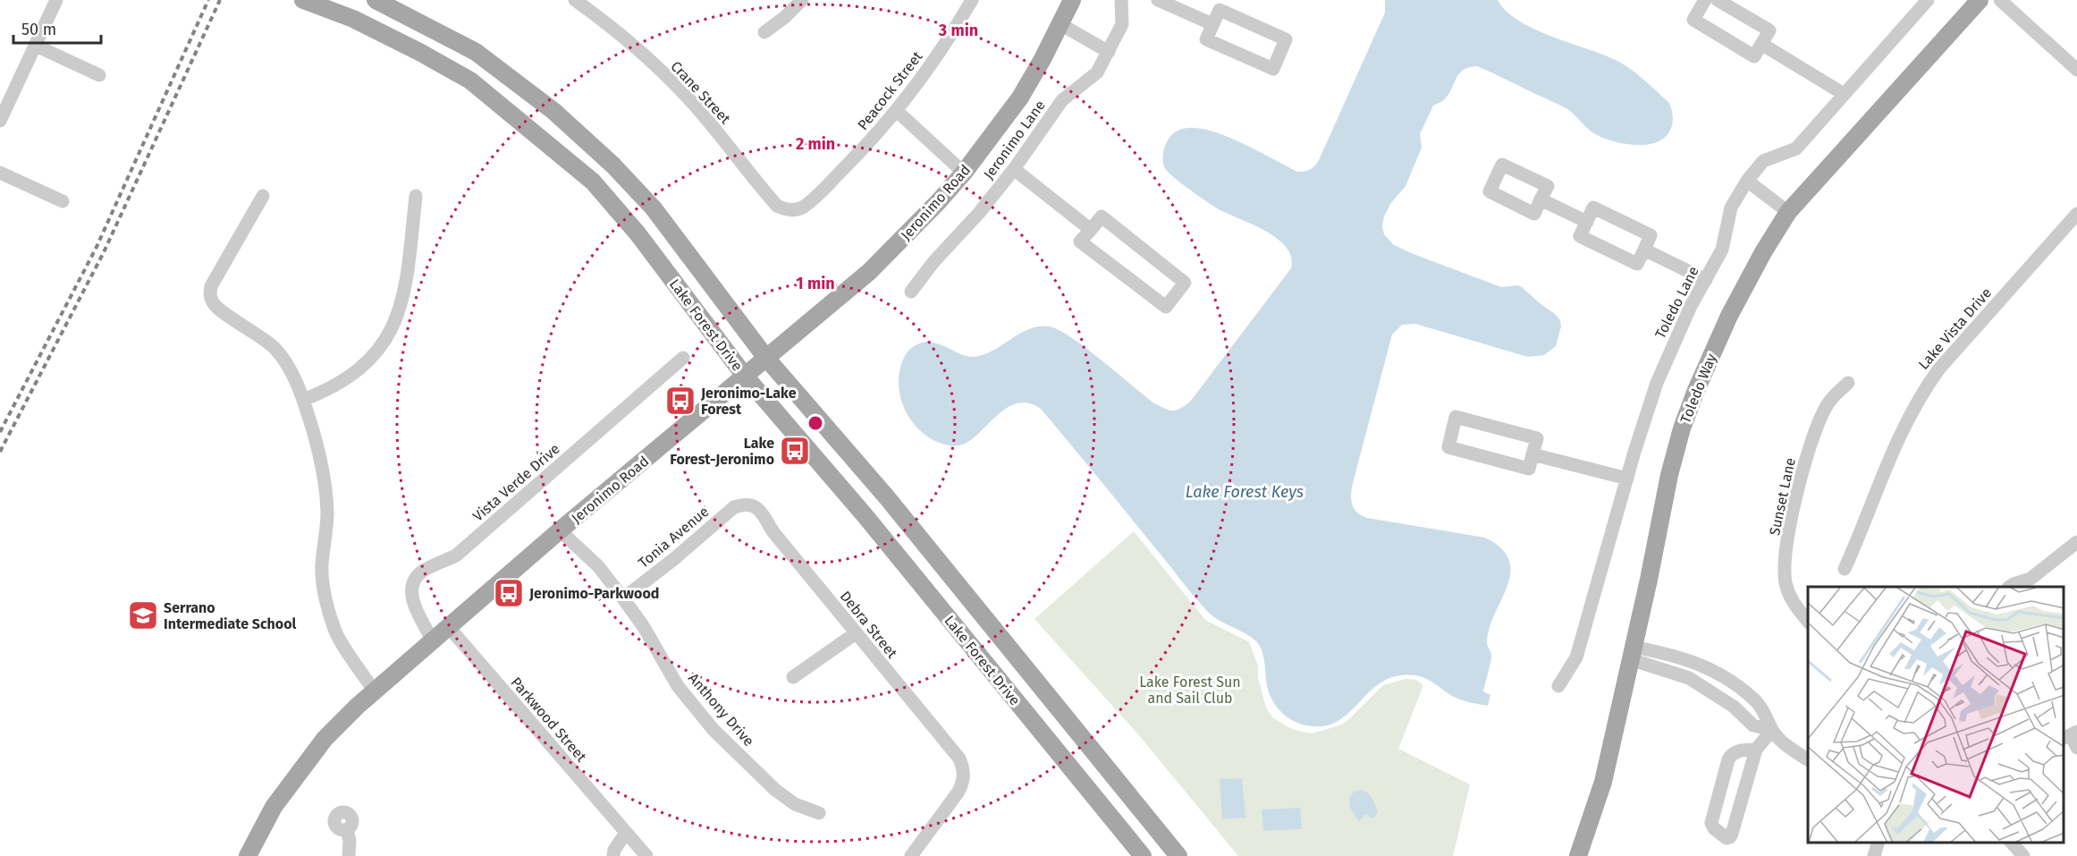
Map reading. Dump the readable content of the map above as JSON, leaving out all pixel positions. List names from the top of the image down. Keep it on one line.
{"streets":{"main road":["Jeronimo Road","Lake Forest Drive","Toledo Way"],"street":["Peacock Street","Crane Street","Jeronimo Lane","Toledo Lane","Lake Vista Drive","Vista Verde Drive","Sunset Lane","Tonia Avenue","Debra Street","Anthony Drive","Parkwood Street"]},"crossings":[["Peacock Street","Crane Street"],["Jeronimo Road","Lake Forest Drive"],["Jeronimo Road","Vista Verde Drive"],["Jeronimo Road","Anthony Drive"],["Jeronimo Road","Parkwood Street"],["Tonia Avenue","Debra Street"],["Tonia Avenue","Anthony Drive"]],"water":["Lake Forest Keys"],"parks":["Lake Forest Sun and Sail Club"],"places":{"bus stop":["Jeronimo-Lake Forest","Lake Forest-Jeronimo","Jeronimo-Parkwood"],"school or university":["Serrano Intermediate School"]},"scale_bar":"50 m","rings":["3 min","2 min","1 min"]}
